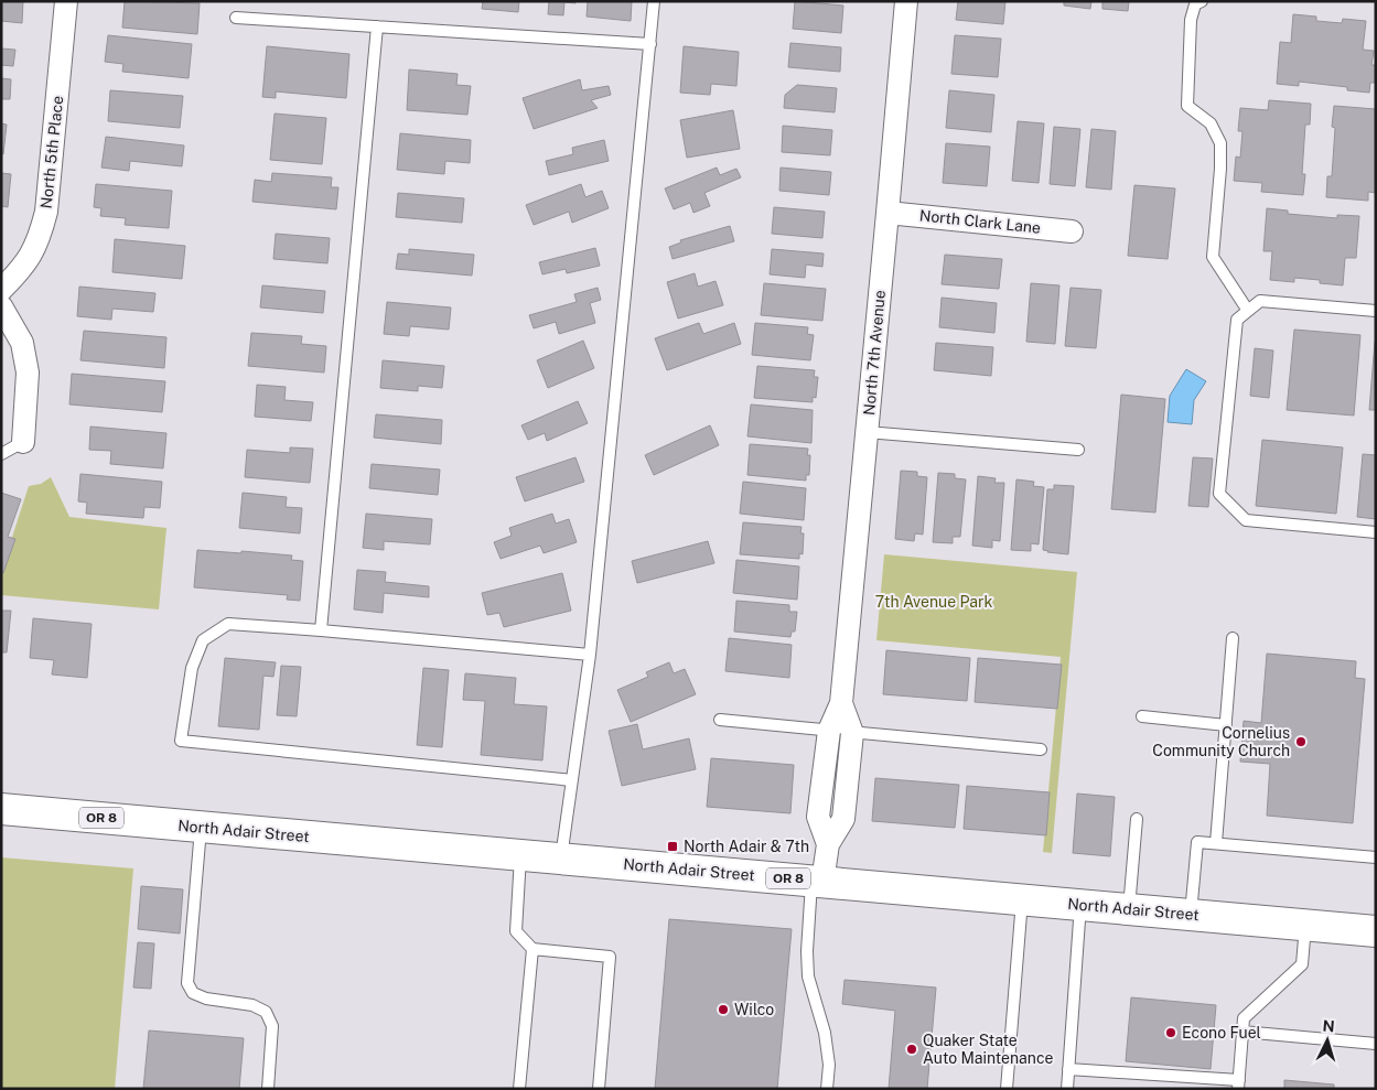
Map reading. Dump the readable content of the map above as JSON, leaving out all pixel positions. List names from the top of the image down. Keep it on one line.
{"streets":{"highway":["OR 8","North Adair Street"],"street":["North 5th Place","North Clark Lane","North 7th Avenue"]},"crossings":[["North Clark Lane","North 7th Avenue"],["North 7th Avenue","North Adair Street"]],"parks":["7th Avenue Park"],"places":{"other":["Cornelius Community Church","Wilco","Econo Fuel","Quaker State Auto Maintenance"],"transit":["North Adair & 7th"]},"north":"top"}
